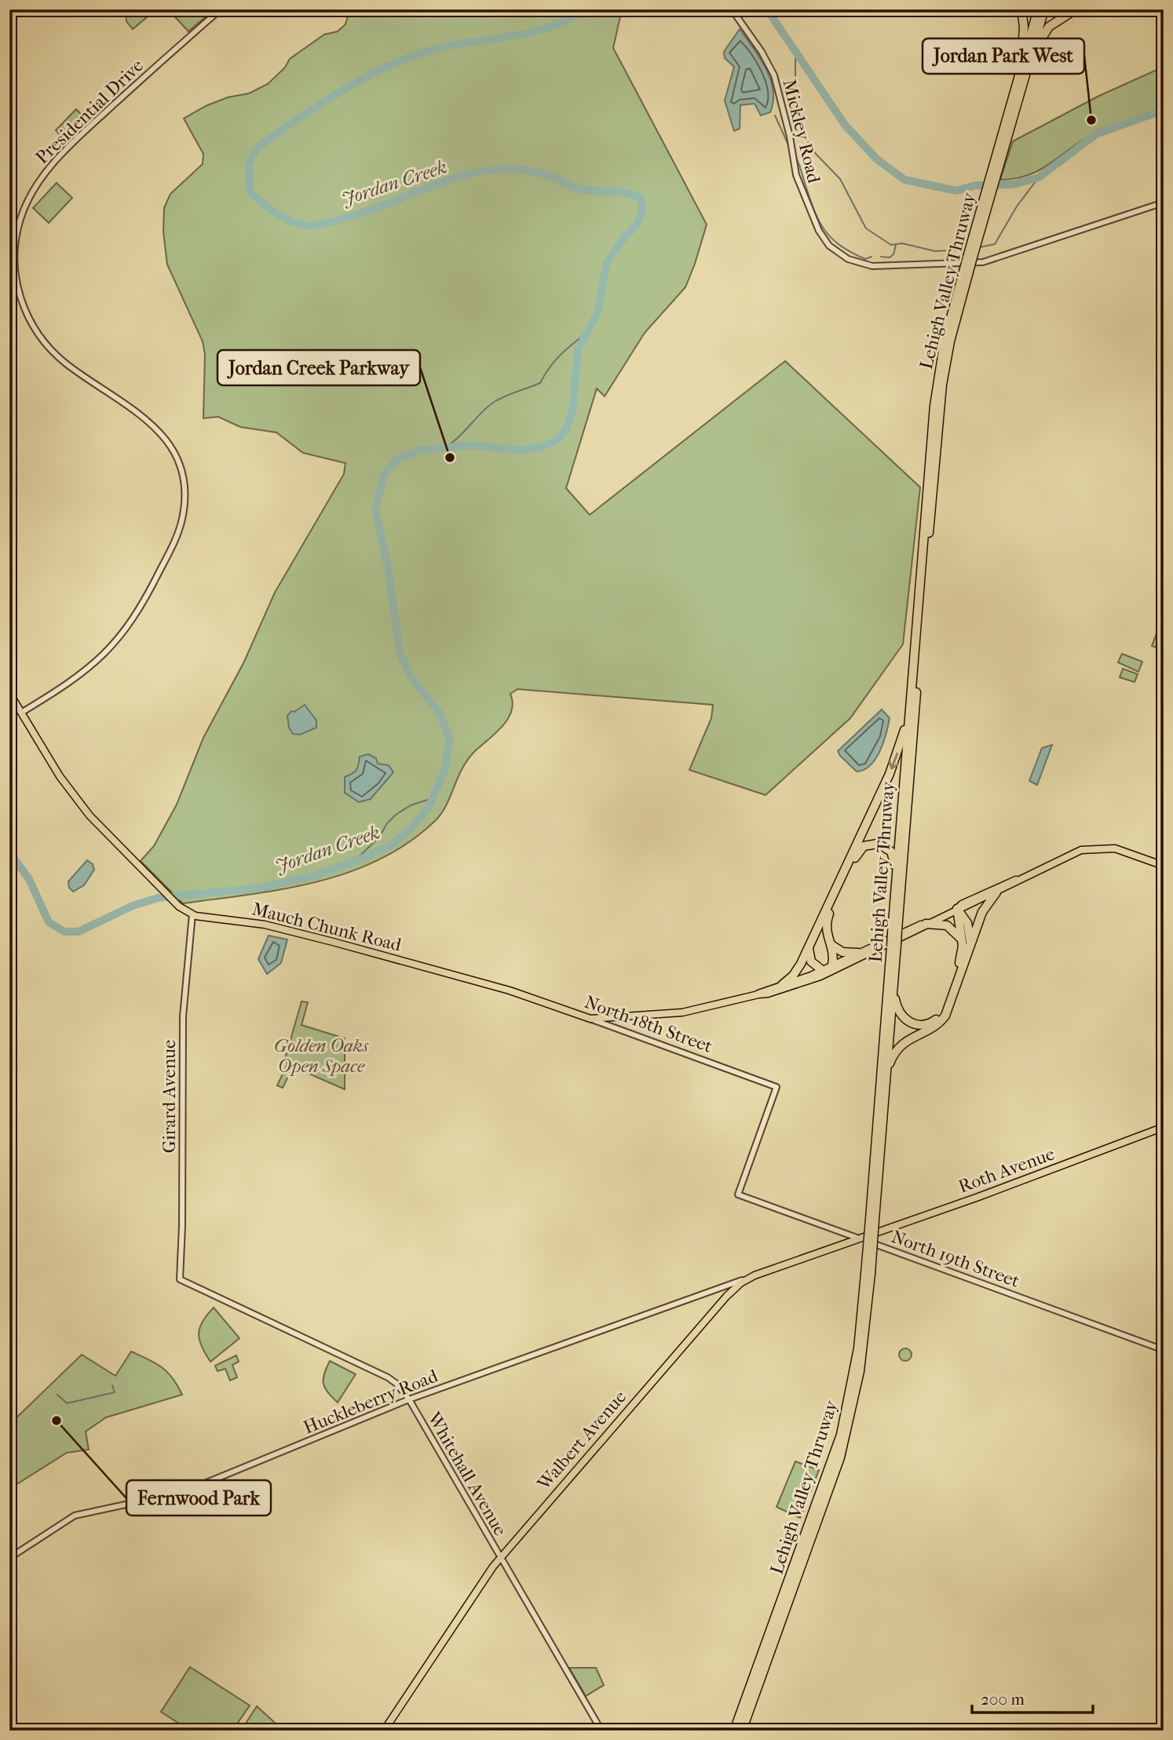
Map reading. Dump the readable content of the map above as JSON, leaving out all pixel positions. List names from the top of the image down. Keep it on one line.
{"streets":{"highway":["Lehigh Valley Thruway"],"main road":["Mauch Chunk Road","North 18th Street","Roth Avenue","Walbert Avenue"],"street":["Presidential Drive","Mickley Road","Girard Avenue","North 19th Street","Huckleberry Road","Whitehall Avenue"]},"crossings":[["Presidential Drive","Mauch Chunk Road"],["Mauch Chunk Road","North 18th Street"],["Mauch Chunk Road","Girard Avenue"],["North 18th Street","North 19th Street"],["Girard Avenue","Whitehall Avenue"],["Roth Avenue","North 19th Street"],["Roth Avenue","Walbert Avenue"],["North 19th Street","Walbert Avenue"],["Huckleberry Road","Walbert Avenue"],["Huckleberry Road","Whitehall Avenue"],["Walbert Avenue","Whitehall Avenue"]],"water":["Jordan Creek"],"parks":["Golden Oaks Open Space"],"places":["Jordan Park West","Jordan Creek Parkway","Fernwood Park"],"scale_bar":"200 m"}
